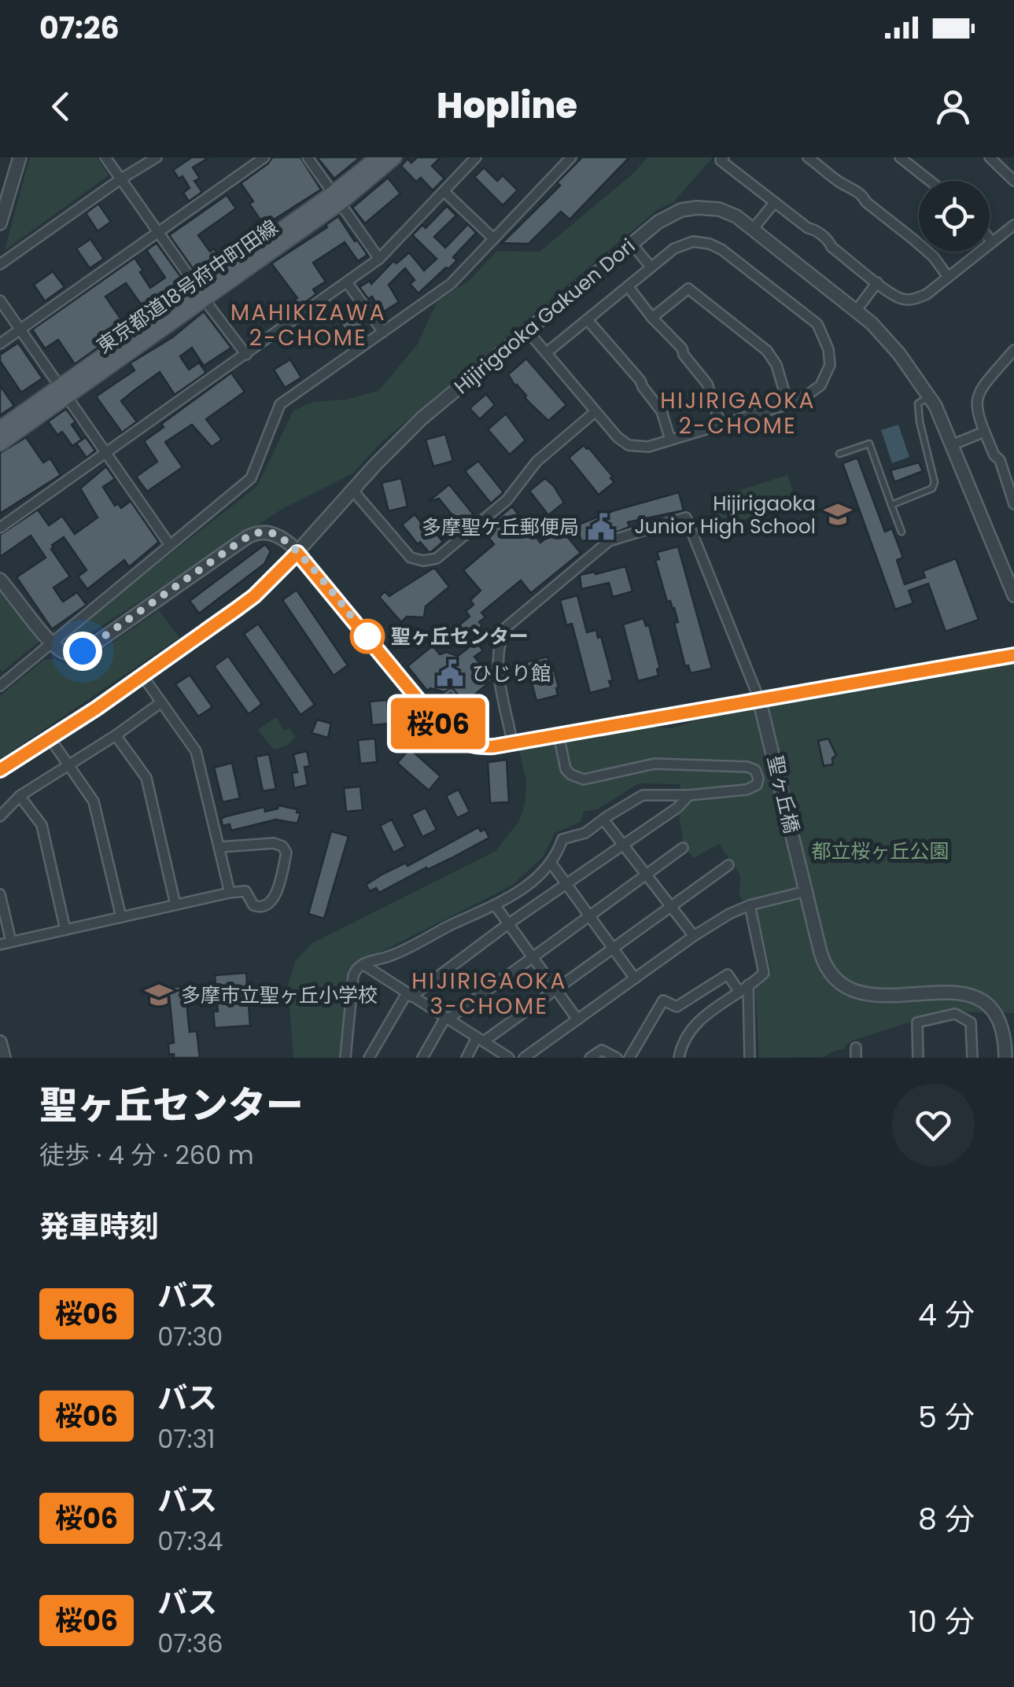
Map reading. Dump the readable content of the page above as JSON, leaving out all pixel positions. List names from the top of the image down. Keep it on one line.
{"streets":{"main road":["東京都道18号府中町田線"],"street":["Hijirigaoka Gakuen Dori","聖ヶ丘橋"]},"districts":["MAHIKIZAWA 2-CHOME","HIJIRIGAOKA 2-CHOME","HIJIRIGAOKA 3-CHOME"],"parks":["都立桜ヶ丘公園"],"places":{"school or university":["Hijirigaoka Junior High School","多摩市立聖ヶ丘小学校"],"public building":["多摩聖ケ丘郵便局","ひじり館"],"other":["聖ヶ丘センター"]},"lines":["bus line 桜06"],"page":{"status":"07:26","header":"Hopline","on_map":"桜06","heading":[["聖ヶ丘センター","徒歩 · 4 分 · 260 m"],"発車時刻"],"list":[{"mark":"桜06","name":"バス","note":"07:30","value":"4 分"},{"mark":"桜06","name":"バス","note":"07:31","value":"5 分"},{"mark":"桜06","name":"バス","note":"07:34","value":"8 分"},{"mark":"桜06","name":"バス","note":"07:36","value":"10 分"}]}}
